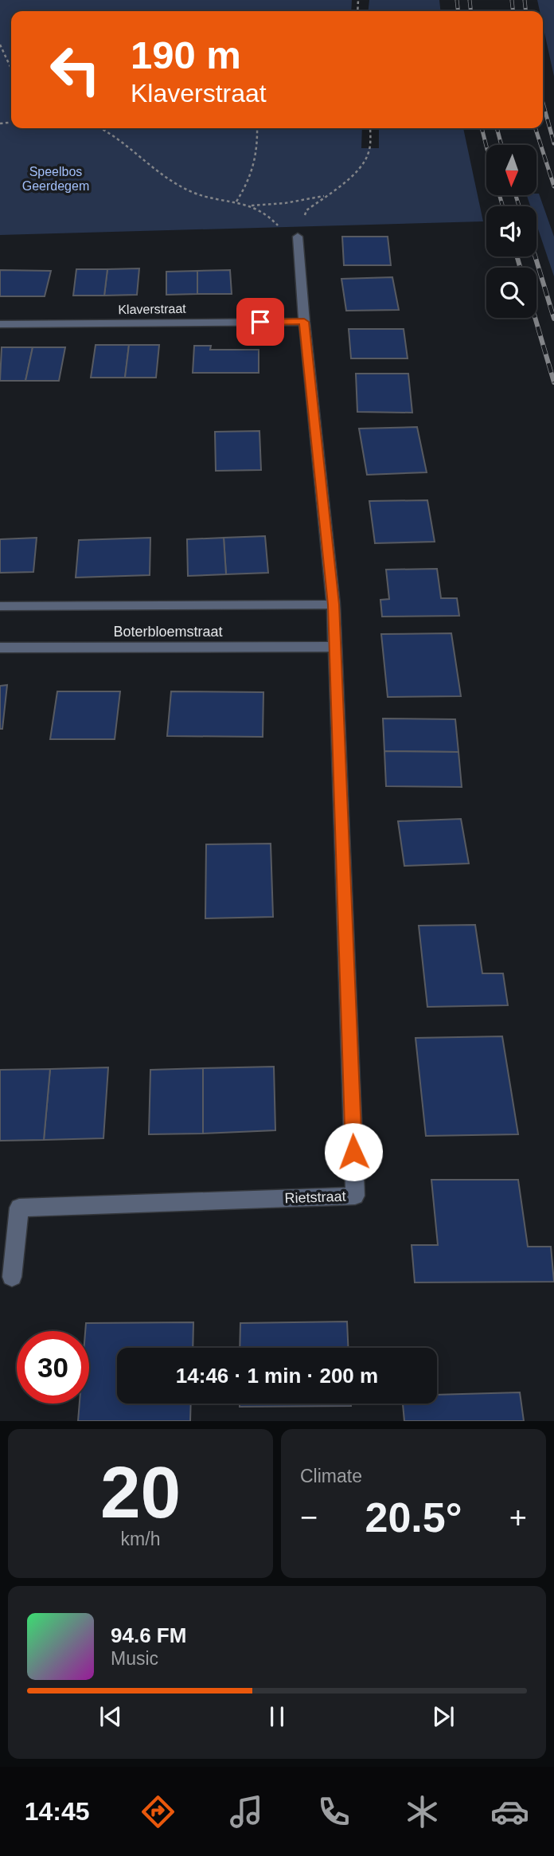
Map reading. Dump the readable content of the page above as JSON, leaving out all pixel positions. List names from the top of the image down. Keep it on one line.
{"streets":{"street":["Klaverstraat","Boterbloemstraat","Rietstraat"]},"crossings":[["Klaverstraat","Rietstraat"],["Boterbloemstraat","Rietstraat"]],"parks":["Speelbos Geerdegem"],"north":"bottom","page":{"turn":["190 m","Klaverstraat"],"limit":"30","trip":"14:46 · 1 min · 200 m","tile":[["20","km/h"],"Climate"],"heat":["−","20.5°","+"],"song":["94.6 FM","Music"],"tabs":"14:45"}}
